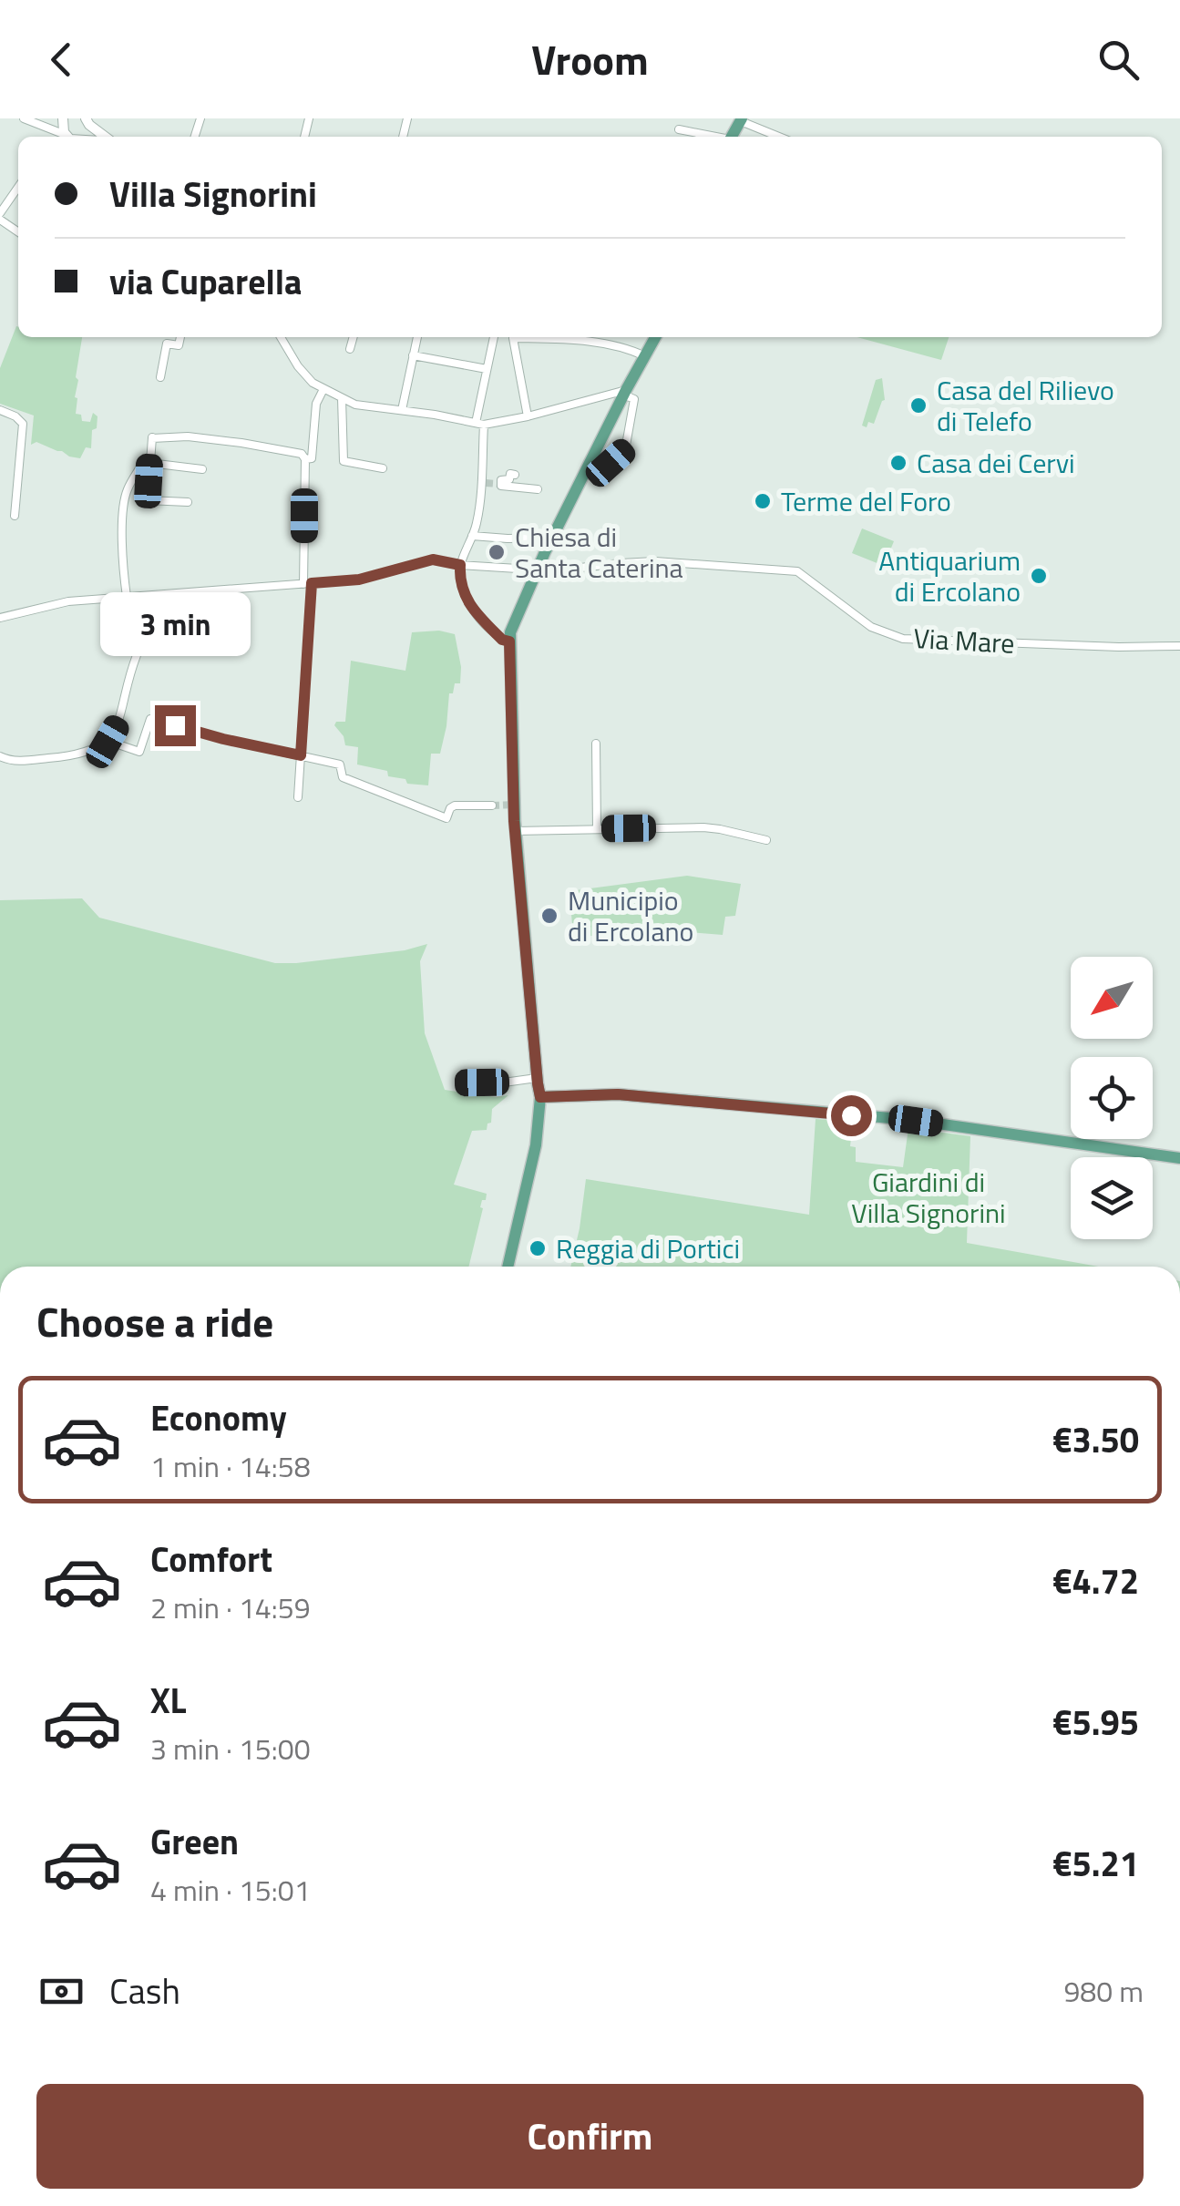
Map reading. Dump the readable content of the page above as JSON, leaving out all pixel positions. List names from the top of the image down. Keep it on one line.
{"streets":{"street":["Via Mare"]},"parks":["Giardini di Villa Signorini"],"places":["Casa del Rilievo di Telefo","Casa dei Cervi","Terme del Foro","Chiesa di Santa Caterina","Antiquarium di Ercolano","Municipio di Ercolano","Reggia di Portici"],"north":"bottom left","page":{"header":"Vroom","banner":["Villa Signorini","via Cuparella"],"bubble":"3 min","heading":"Choose a ride","list":[{"name":"Economy","note":"1 min · 14:58","value":"€3.50"},{"name":"Comfort","note":"2 min · 14:59","value":"€4.72"},{"name":"XL","note":"3 min · 15:00","value":"€5.95"},{"name":"Green","note":"4 min · 15:01","value":"€5.21"}],"pay":["Cash","980 m"],"buttons":"Confirm"}}
